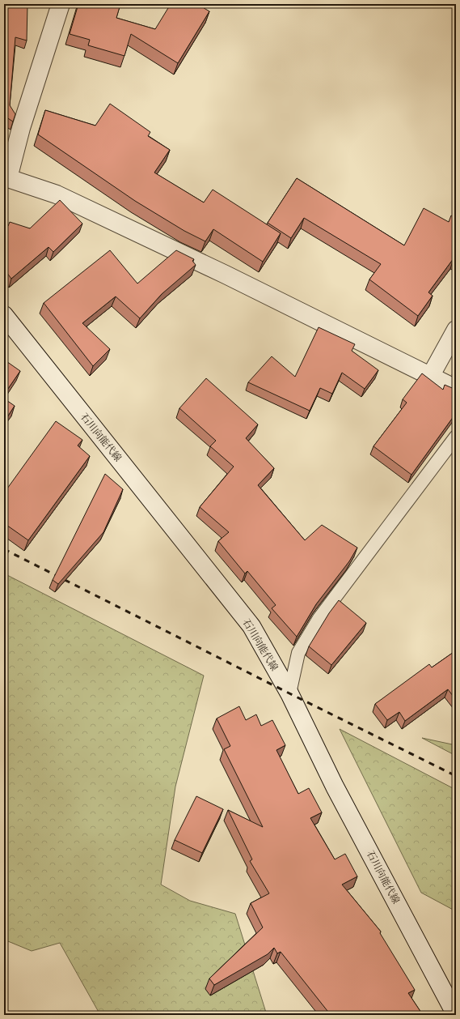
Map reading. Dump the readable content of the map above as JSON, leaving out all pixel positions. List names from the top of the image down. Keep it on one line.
{"streets":{"main road":["石川向能代線"]}}
